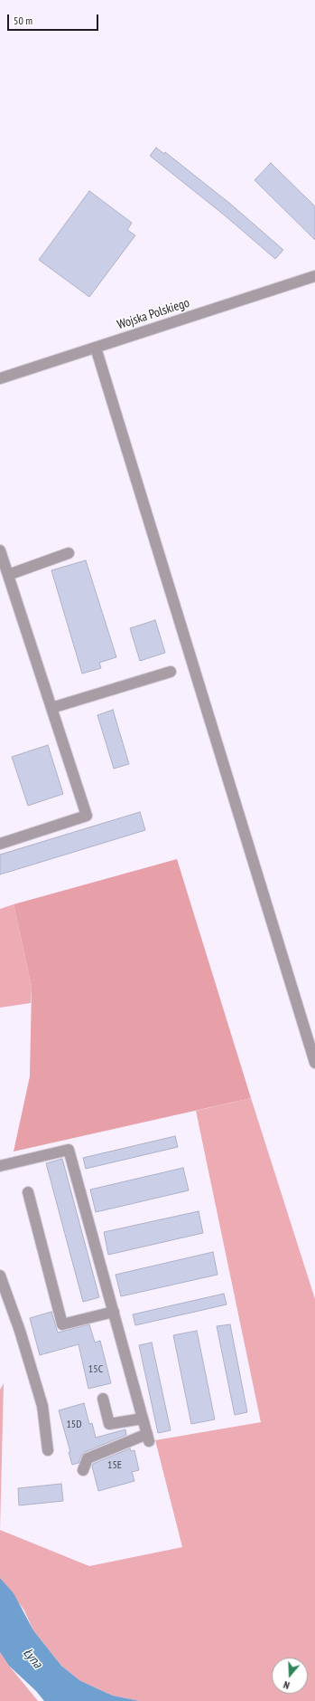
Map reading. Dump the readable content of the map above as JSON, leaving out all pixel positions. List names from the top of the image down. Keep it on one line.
{"streets":{"street":["Wojska Polskiego"]},"water":["Łyna"],"house_numbers":["15C","15D","15E"],"scale_bar":"50 m","north":"bottom"}
